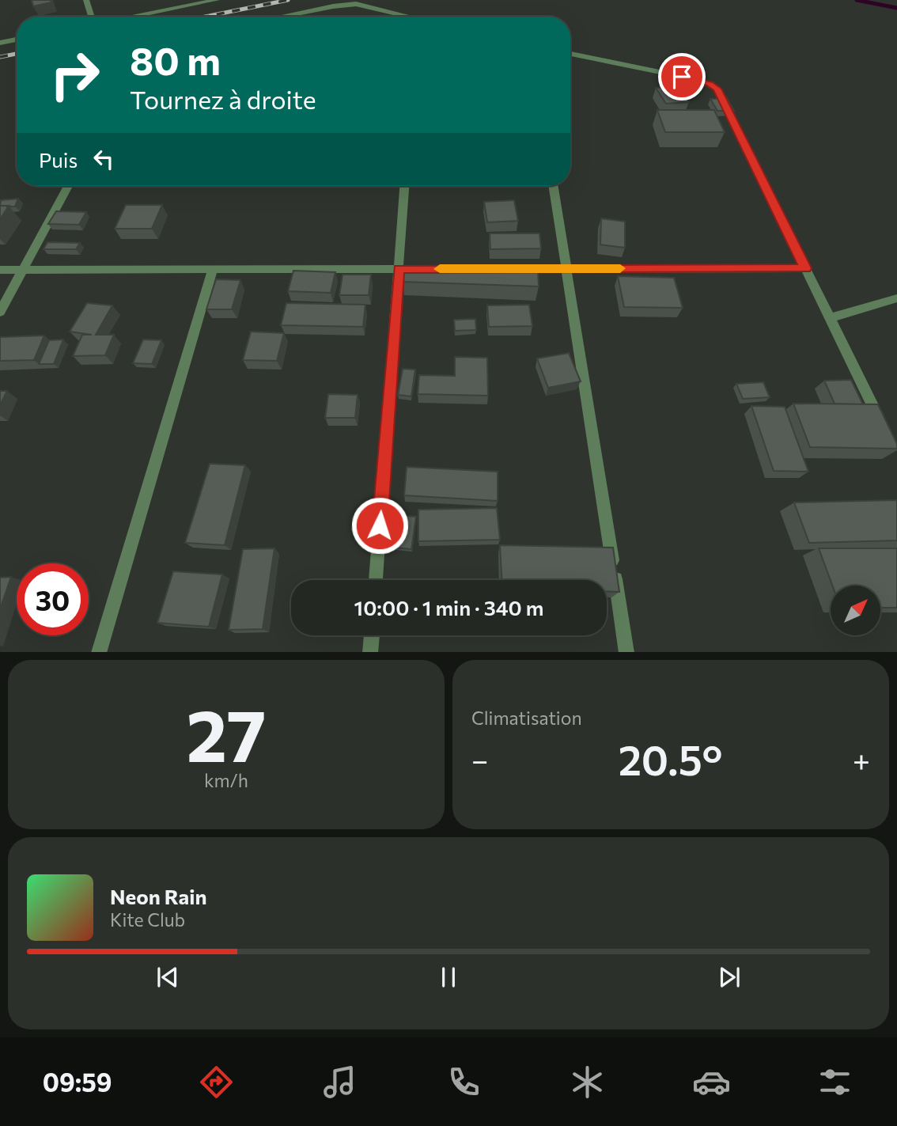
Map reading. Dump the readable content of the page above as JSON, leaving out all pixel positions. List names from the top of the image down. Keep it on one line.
{"north":"top right","page":{"turn":["80 m","Tournez à droite"],"then":"Puis","limit":"30","trip":"10:00 · 1 min · 340 m","tile":[["27","km/h"],"Climatisation"],"heat":["−","20.5°","+"],"song":["Neon Rain","Kite Club"],"tabs":"09:59"}}
